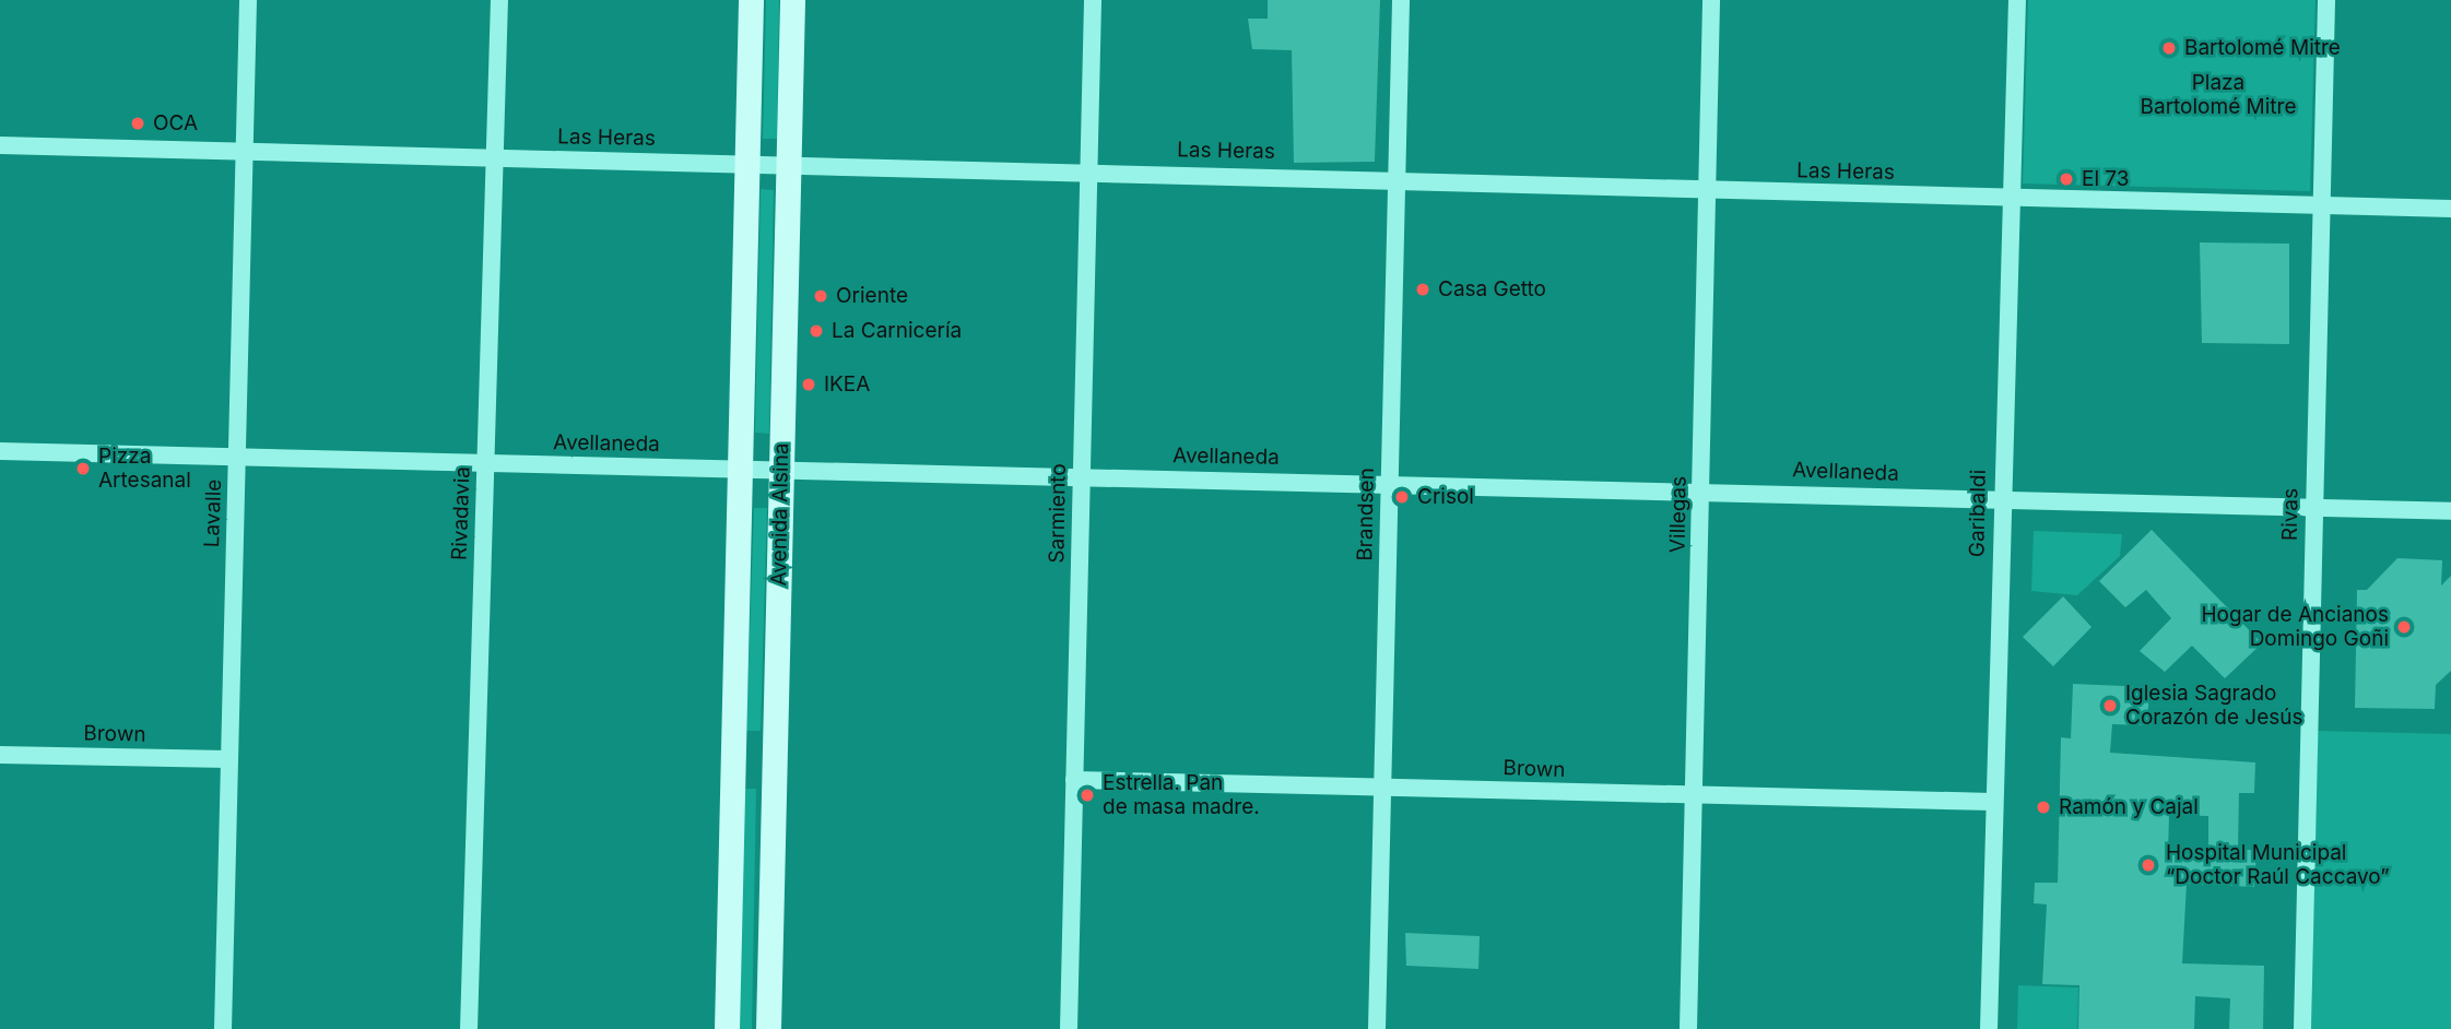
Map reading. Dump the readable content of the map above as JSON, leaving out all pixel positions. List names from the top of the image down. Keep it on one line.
{"streets":{"main road":["Avenida Alsina"],"street":["Las Heras","Avellaneda","Lavalle","Rivadavia","Sarmiento","Garibaldi","Brandsen","Villegas","Rivas","Brown"]},"crossings":[["Las Heras","Lavalle"],["Las Heras","Rivadavia"],["Las Heras","Sarmiento"],["Las Heras","Garibaldi"],["Las Heras","Avenida Alsina"],["Las Heras","Brandsen"],["Las Heras","Villegas"],["Las Heras","Rivas"],["Avellaneda","Lavalle"],["Avellaneda","Rivadavia"],["Avellaneda","Sarmiento"],["Avellaneda","Garibaldi"],["Avellaneda","Avenida Alsina"],["Avellaneda","Brandsen"],["Avellaneda","Villegas"],["Avellaneda","Rivas"],["Lavalle","Brown"],["Sarmiento","Brown"],["Garibaldi","Brown"],["Brandsen","Brown"],["Villegas","Brown"]],"parks":["Plaza Bartolomé Mitre"],"places":["Bartolomé Mitre","OCA","El 73","Casa Getto","Oriente","La Carnicería","IKEA","Pizza Artesanal","Crisol","Hogar de Ancianos Domingo Goñi","Iglesia Sagrado Corazón de Jesús","Estrella. Pan de masa madre.","Ramón y Cajal","Hospital Municipal “Doctor Raúl Caccavo”"]}
